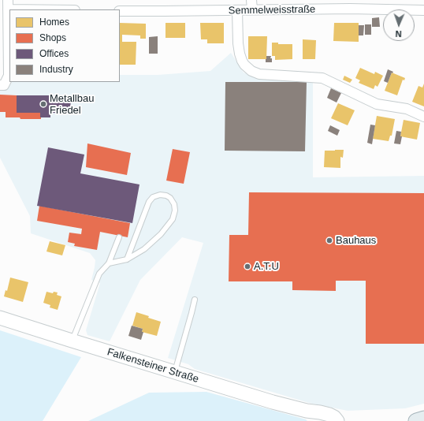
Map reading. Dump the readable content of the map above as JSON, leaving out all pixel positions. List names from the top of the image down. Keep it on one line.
{"streets":{"main road":["Falkensteiner Straße"],"street":["Semmelweisstraße"]},"places":["Metallbau Friedel","Bauhaus","A.T.U"],"legend":["Homes","Shops","Offices","Industry"],"north":"bottom"}
